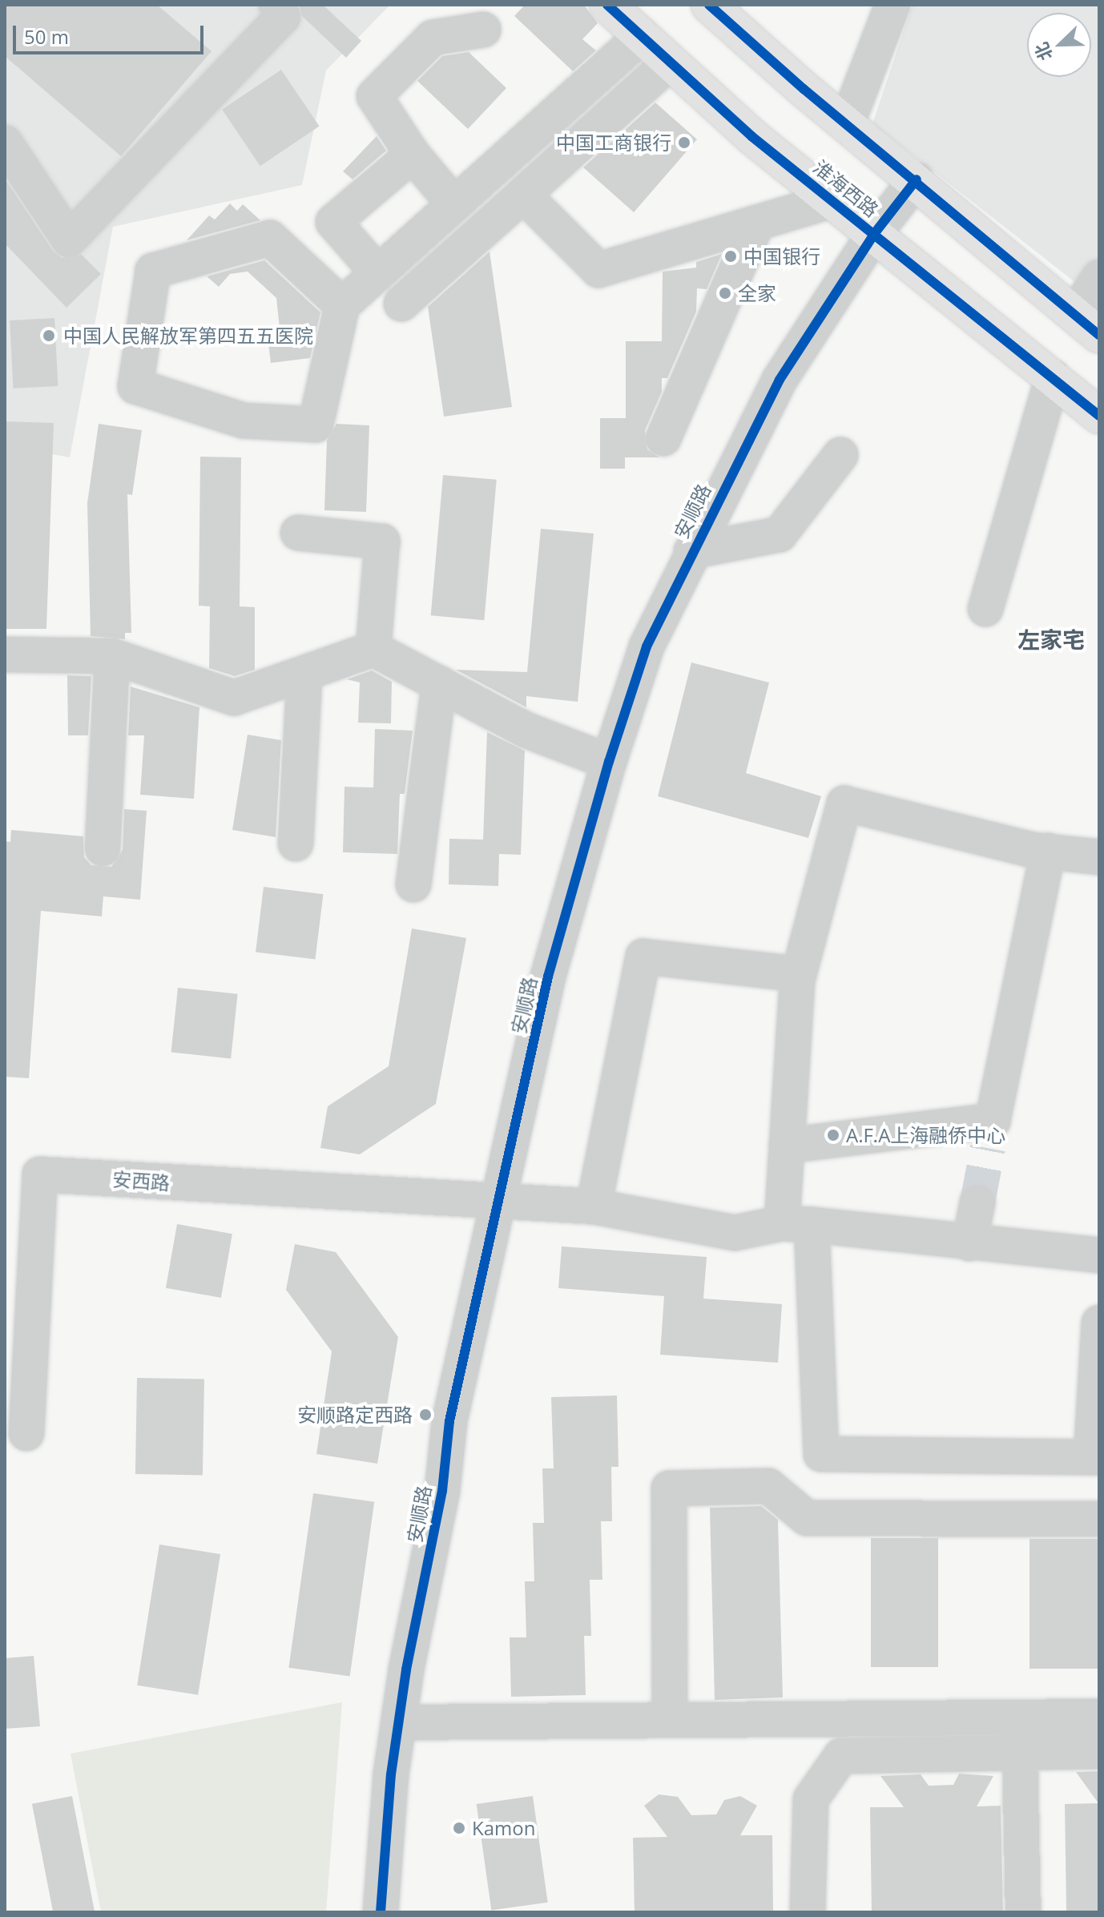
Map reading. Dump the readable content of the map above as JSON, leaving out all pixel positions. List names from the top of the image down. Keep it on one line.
{"streets":{"main road":["淮海西路"],"street":["安顺路","安西路"]},"crossings":[["淮海西路","安顺路"],["安顺路","安西路"]],"districts":["左家宅"],"places":["中国工商银行","中国银行","全家","中国人民解放军第四五五医院","A.F.A上海融侨中心","安顺路定西路","Kamon"],"scale_bar":"50 m","north":"bottom left"}
